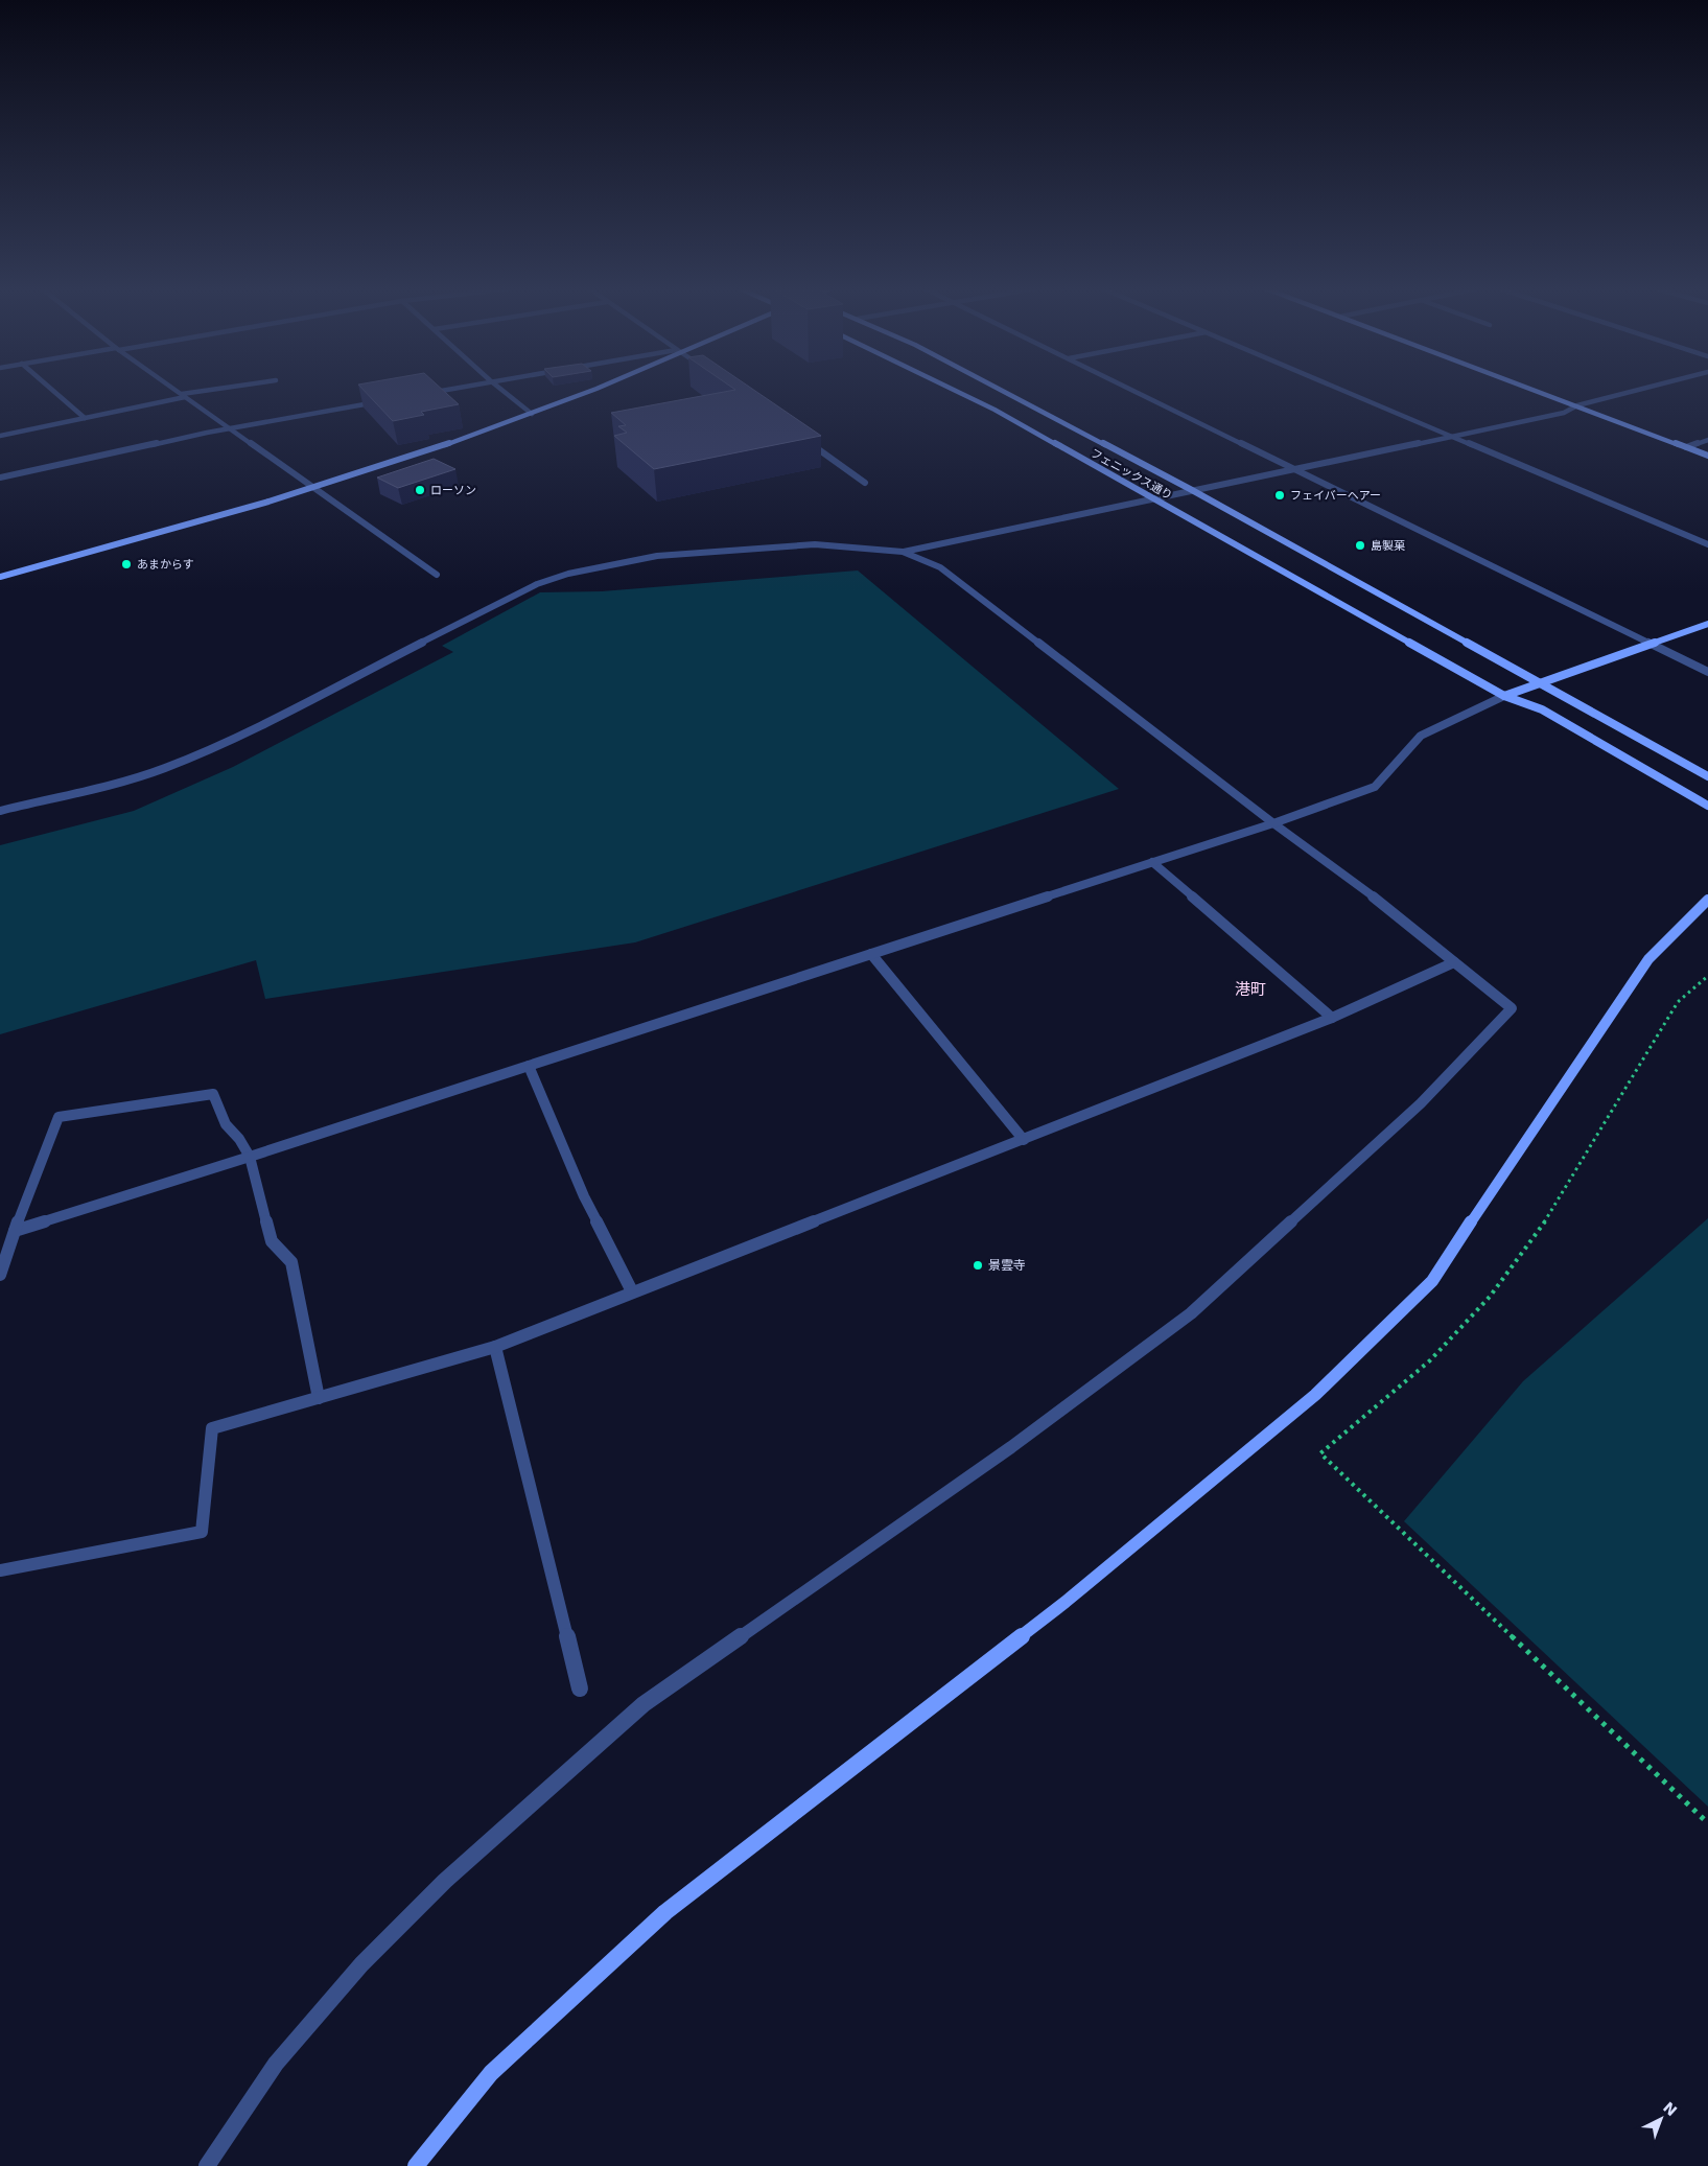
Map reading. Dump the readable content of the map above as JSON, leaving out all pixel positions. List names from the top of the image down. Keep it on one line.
{"streets":{"street":["フェニックス通り"]},"districts":["港町"],"places":["ローソン","フェイバーヘアー","島製菓","あまからす","景雲寺"],"north":"top right"}
